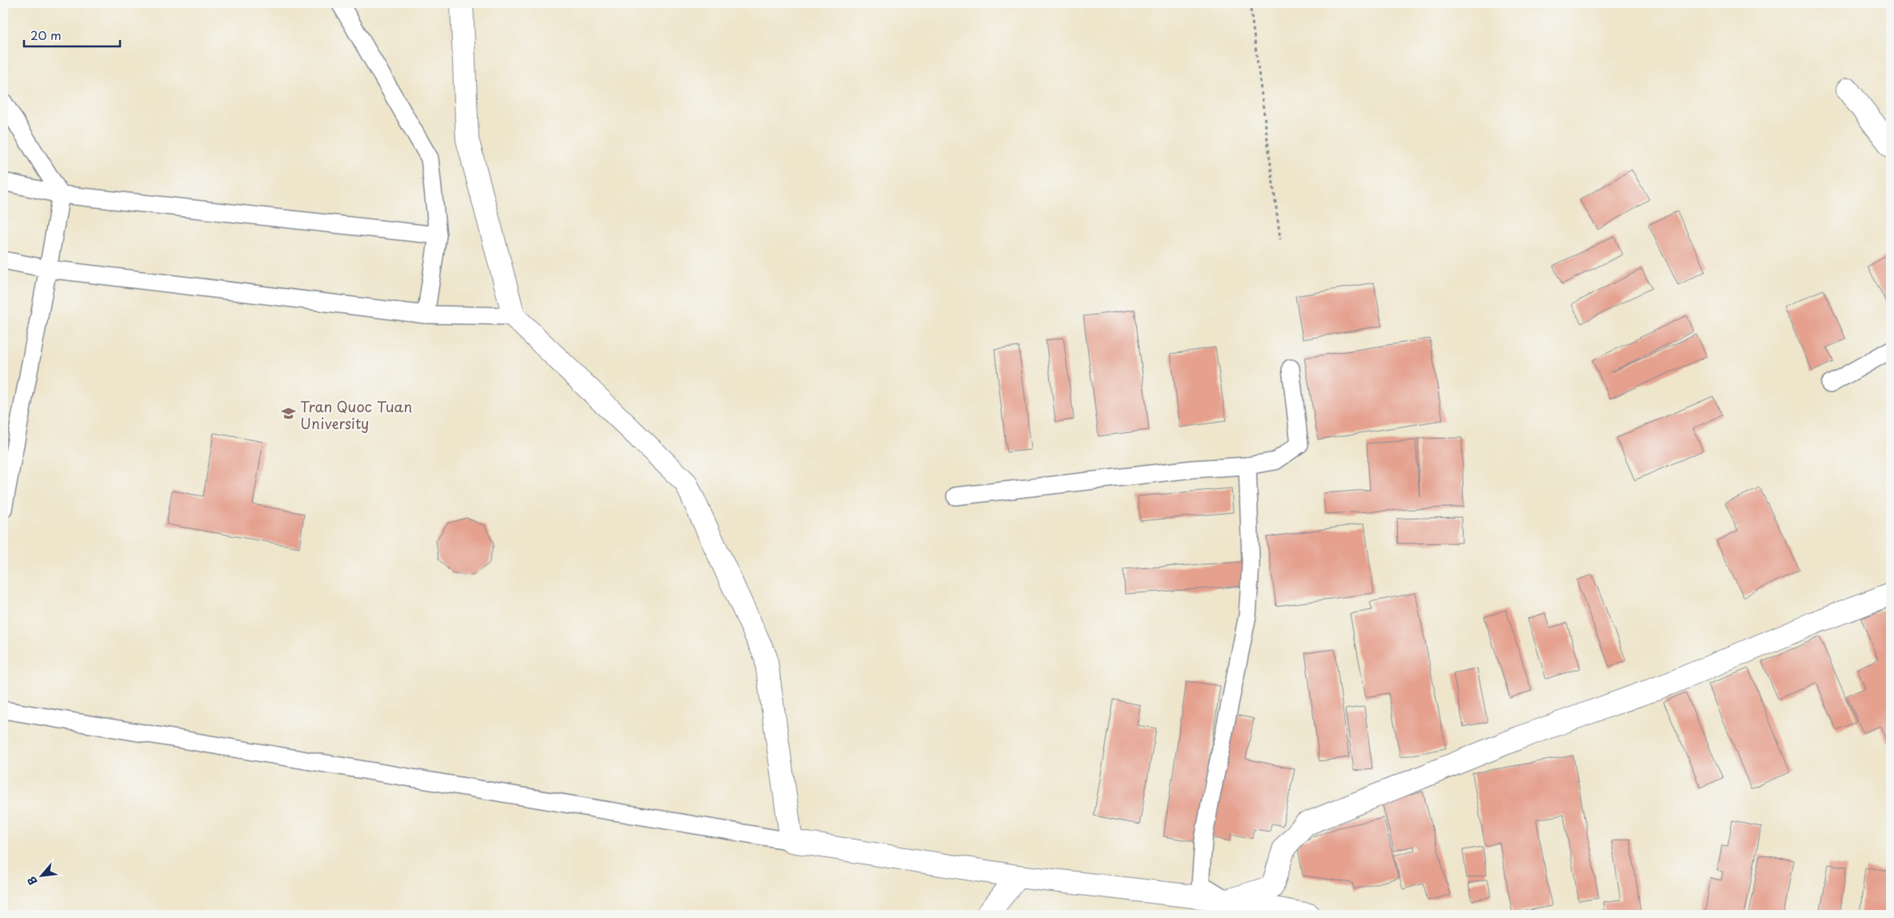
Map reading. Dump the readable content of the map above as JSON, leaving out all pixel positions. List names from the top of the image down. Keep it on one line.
{"places":{"school or university":["Tran Quoc Tuan University"]},"scale_bar":"20 m","north":"bottom left"}
